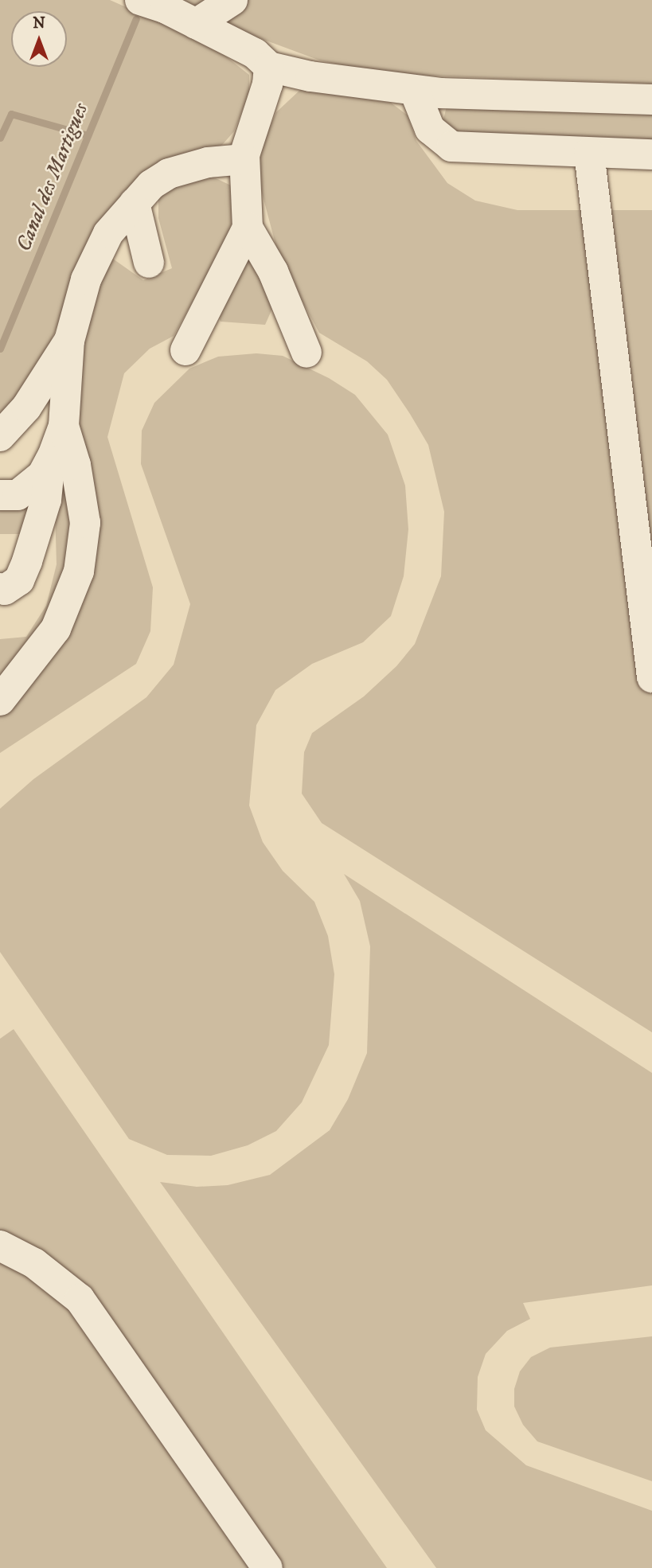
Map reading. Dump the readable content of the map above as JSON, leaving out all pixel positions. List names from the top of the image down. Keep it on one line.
{"water":["Canal des Martigues"],"north":"top"}
